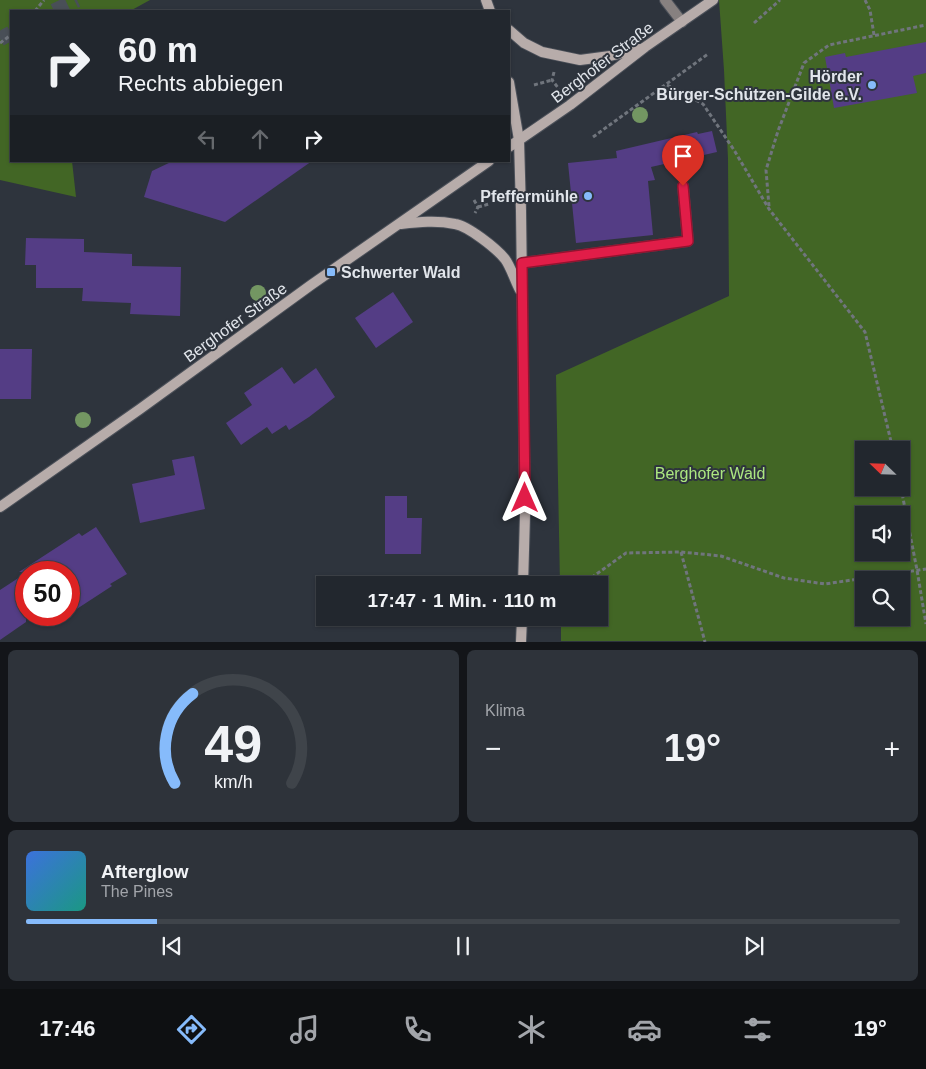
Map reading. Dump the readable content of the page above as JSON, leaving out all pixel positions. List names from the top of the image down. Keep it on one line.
{"streets":{"main road":["Berghofer Straße"]},"parks":["Berghofer Wald"],"places":{"other":["Hörder Bürger-Schützen-Gilde e.V.","Pfeffermühle"],"transit":["Schwerter Wald"]},"north":"top left","page":{"turn":["60 m","Rechts abbiegen"],"limit":"50","trip":"17:47 · 1 Min. · 110 m","tile":"Klima","heat":["−","19°","+"],"song":["Afterglow","The Pines"],"tabs":["17:46","19°"],"gauge":["49","km/h"]}}
